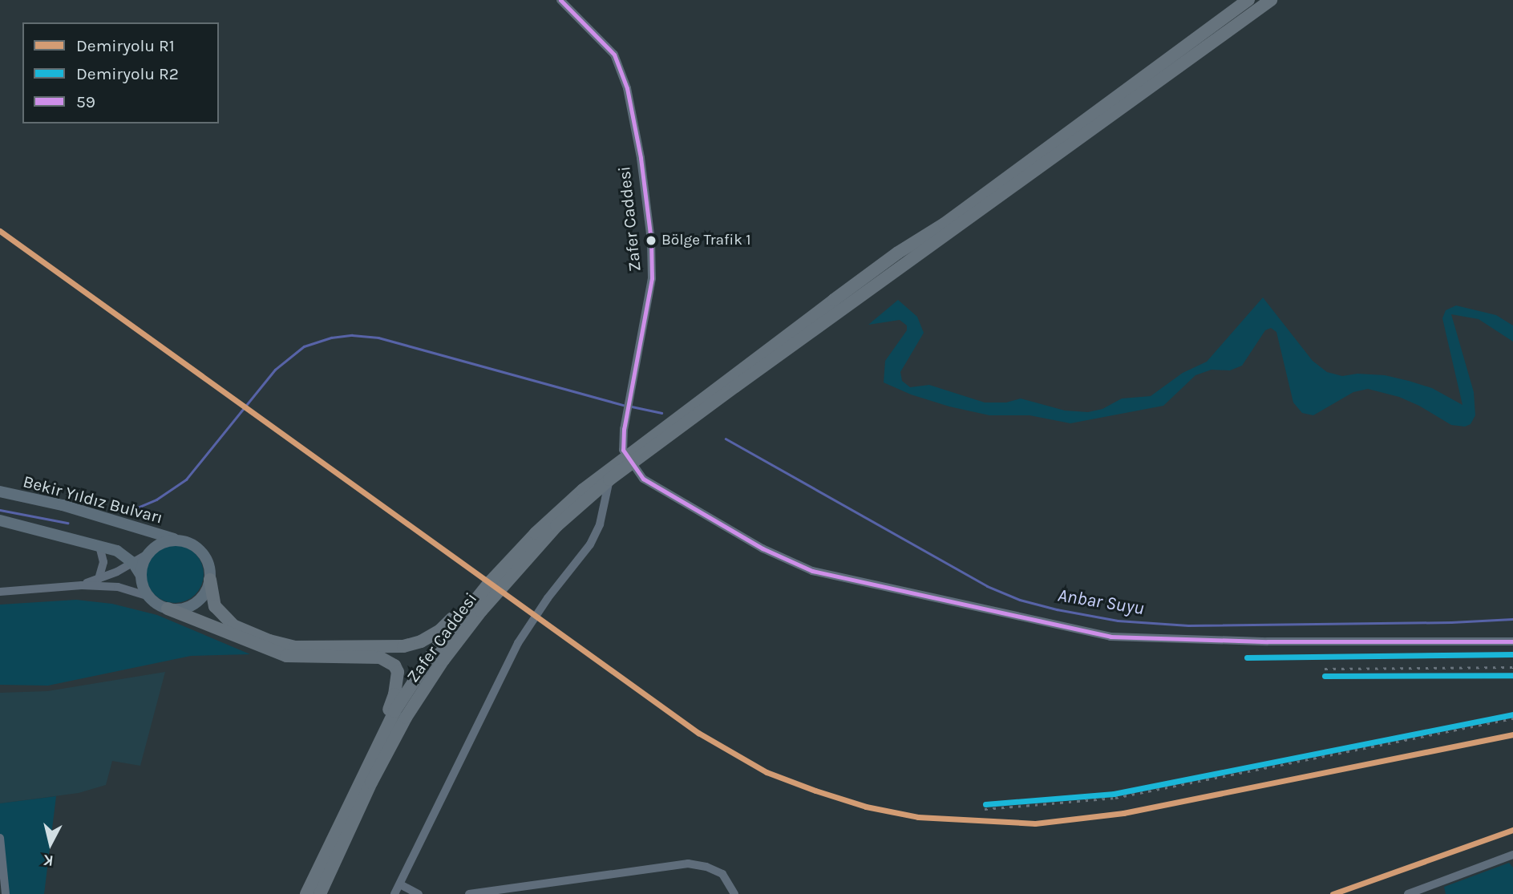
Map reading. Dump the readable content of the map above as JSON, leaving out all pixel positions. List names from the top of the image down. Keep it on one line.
{"streets":{"highway":["Zafer Caddesi"],"main road":["Bekir Yıldız Bulvarı"]},"water":["Anbar Suyu"],"places":["Bölge Trafik 1"],"lines":["transit line 59","rail line R1","rail line R2"],"legend":["Demiryolu R1","Demiryolu R2","59"],"north":"bottom"}
